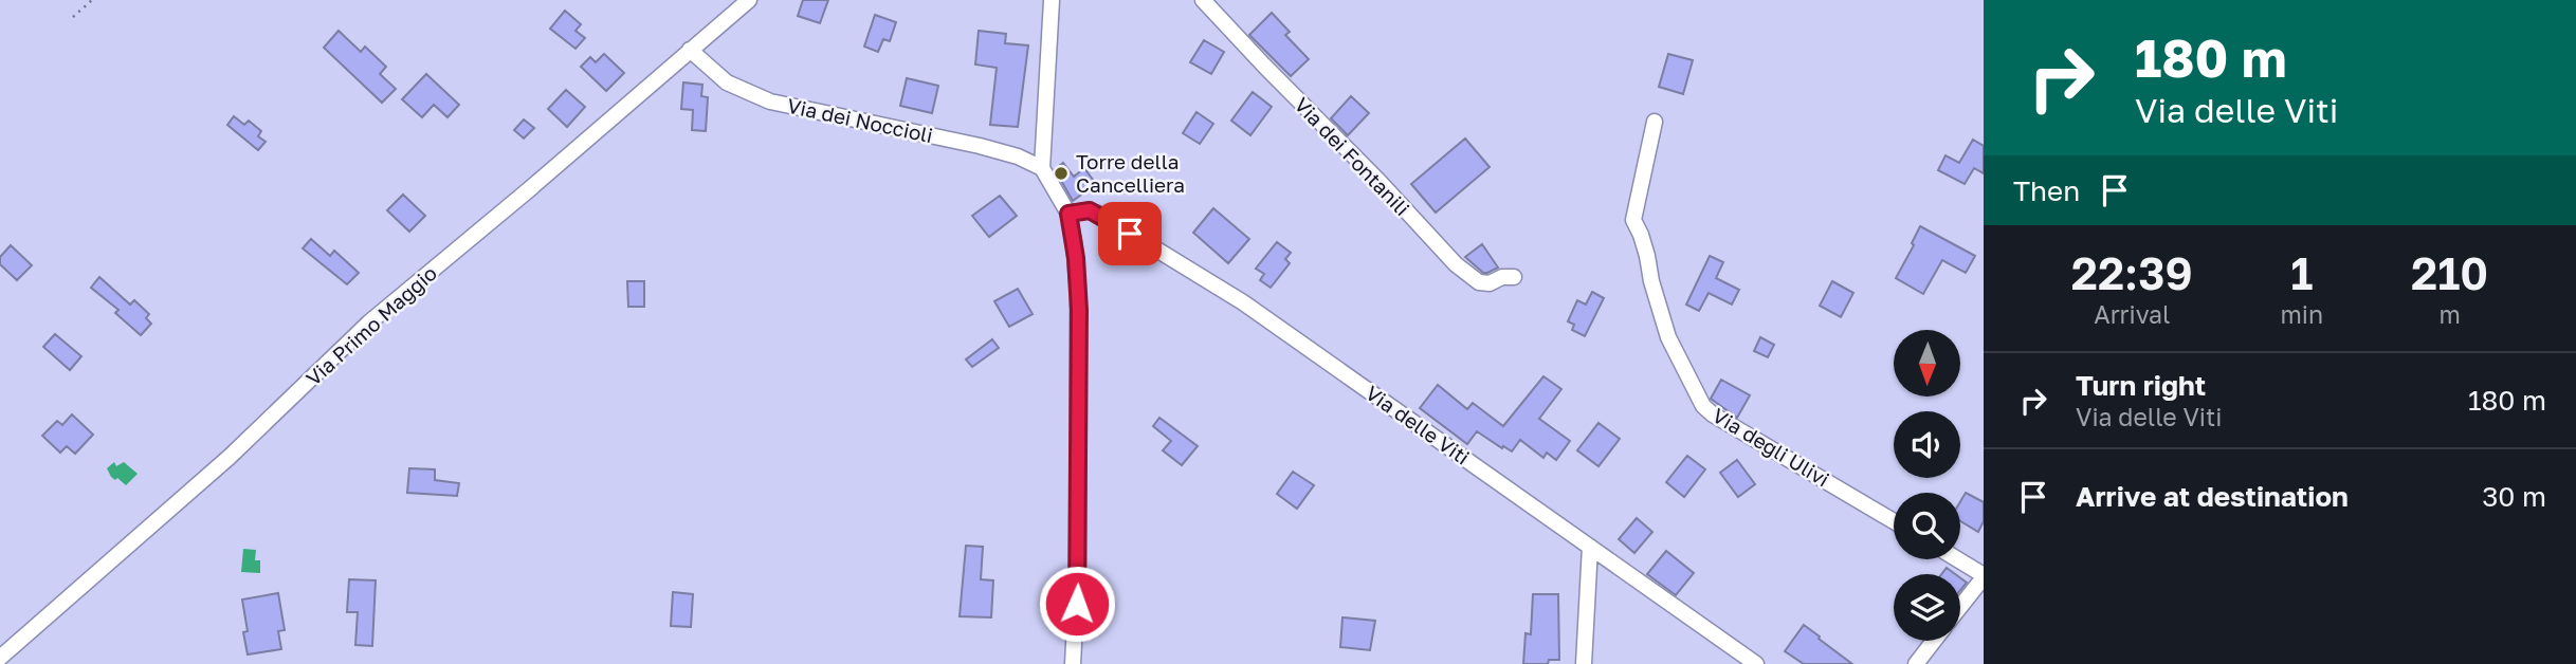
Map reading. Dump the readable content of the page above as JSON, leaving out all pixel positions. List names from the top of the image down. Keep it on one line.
{"streets":{"street":["Via dei Noccioli","Via dei Fontanili","Via Primo Maggio","Via delle Viti","Via degli Ulivi"]},"crossings":[["Via dei Noccioli","Via Primo Maggio"]],"places":["Torre della Cancelliera"],"north":"bottom","page":{"turn":["180 m","Via delle Viti"],"then":"Then","eta":["22:39","Arrival","1","min","210","m"],"list":[{"name":"Turn right","note":"Via delle Viti","value":"180 m"},{"name":"Arrive at destination","value":"30 m"}]}}
